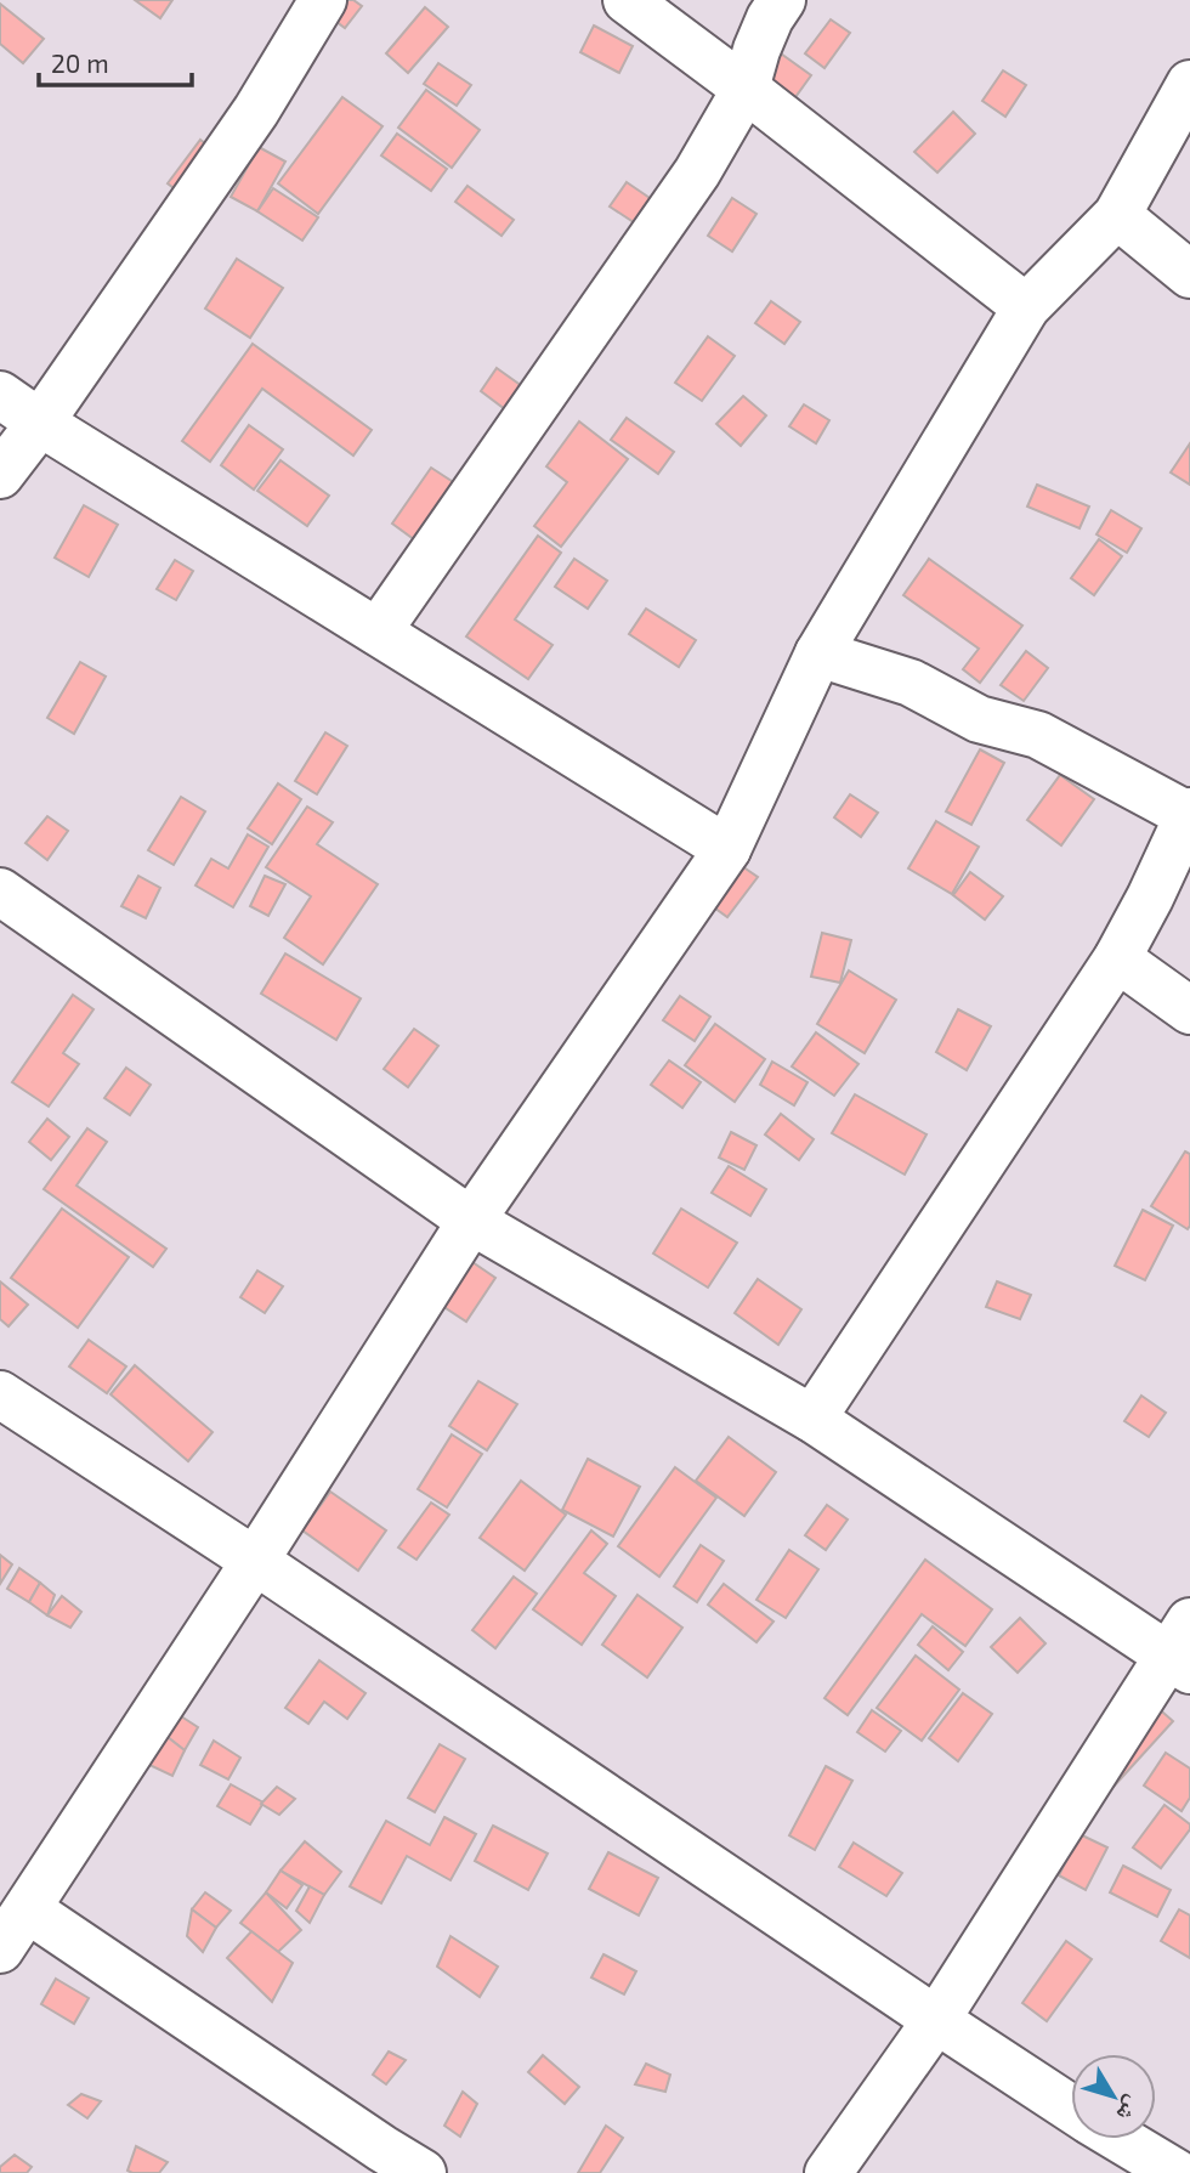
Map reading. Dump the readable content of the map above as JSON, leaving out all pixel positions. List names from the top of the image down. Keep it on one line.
{"scale_bar":"20 m","north":"bottom right"}
